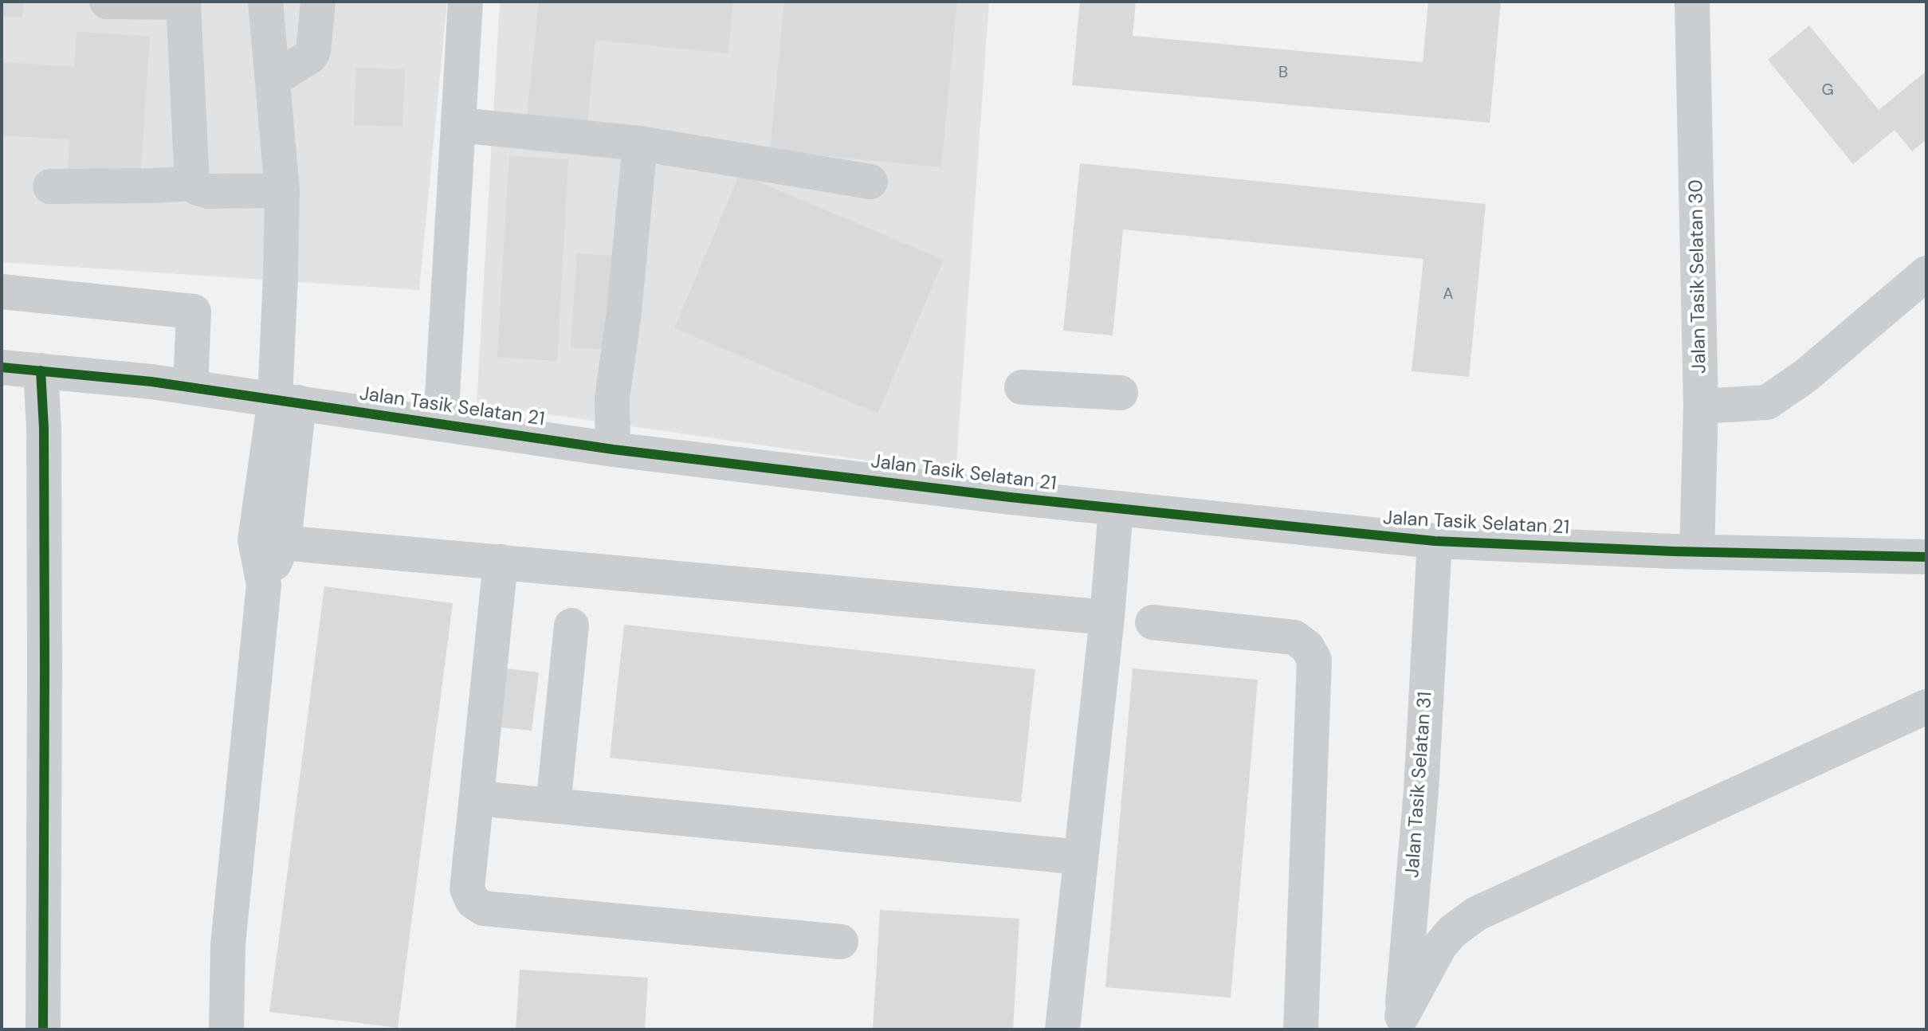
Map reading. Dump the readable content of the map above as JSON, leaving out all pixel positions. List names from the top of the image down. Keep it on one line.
{"streets":{"street":["Jalan Tasik Selatan 30","Jalan Tasik Selatan 21","Jalan Tasik Selatan 31"]},"crossings":[["Jalan Tasik Selatan 30","Jalan Tasik Selatan 21"],["Jalan Tasik Selatan 21","Jalan Tasik Selatan 31"]],"house_numbers":["B","G","A"]}
